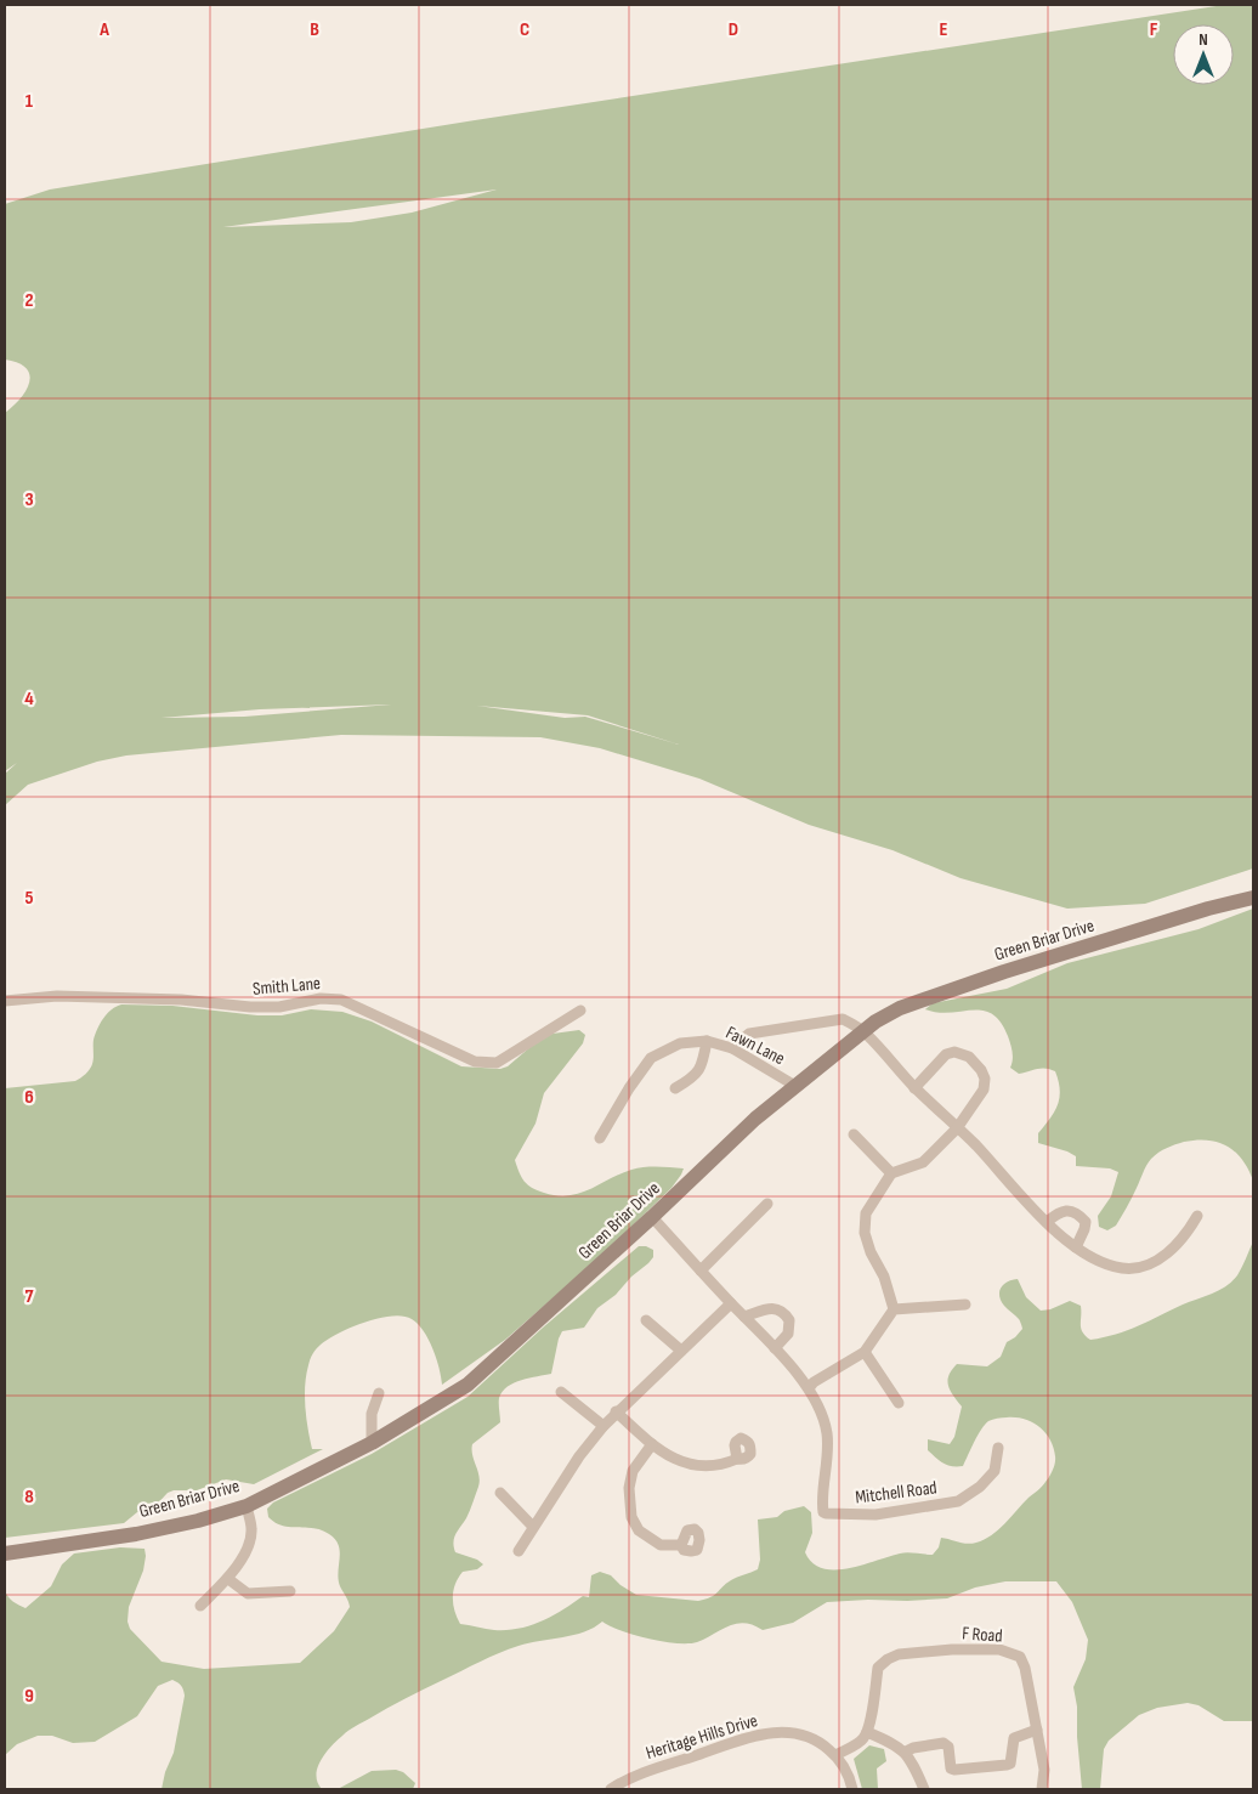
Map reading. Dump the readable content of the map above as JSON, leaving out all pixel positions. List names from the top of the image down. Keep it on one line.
{"streets":{"street":["Green Briar Drive","Smith Lane","Fawn Lane","Mitchell Road","F Road","Heritage Hills Drive"]},"crossings":[["Green Briar Drive","Fawn Lane"],["Green Briar Drive","Mitchell Road"]],"north":"top","grid":{"columns":["A","B","C","D","E","F"],"rows":["1","2","3","4","5","6","7","8","9"]}}
